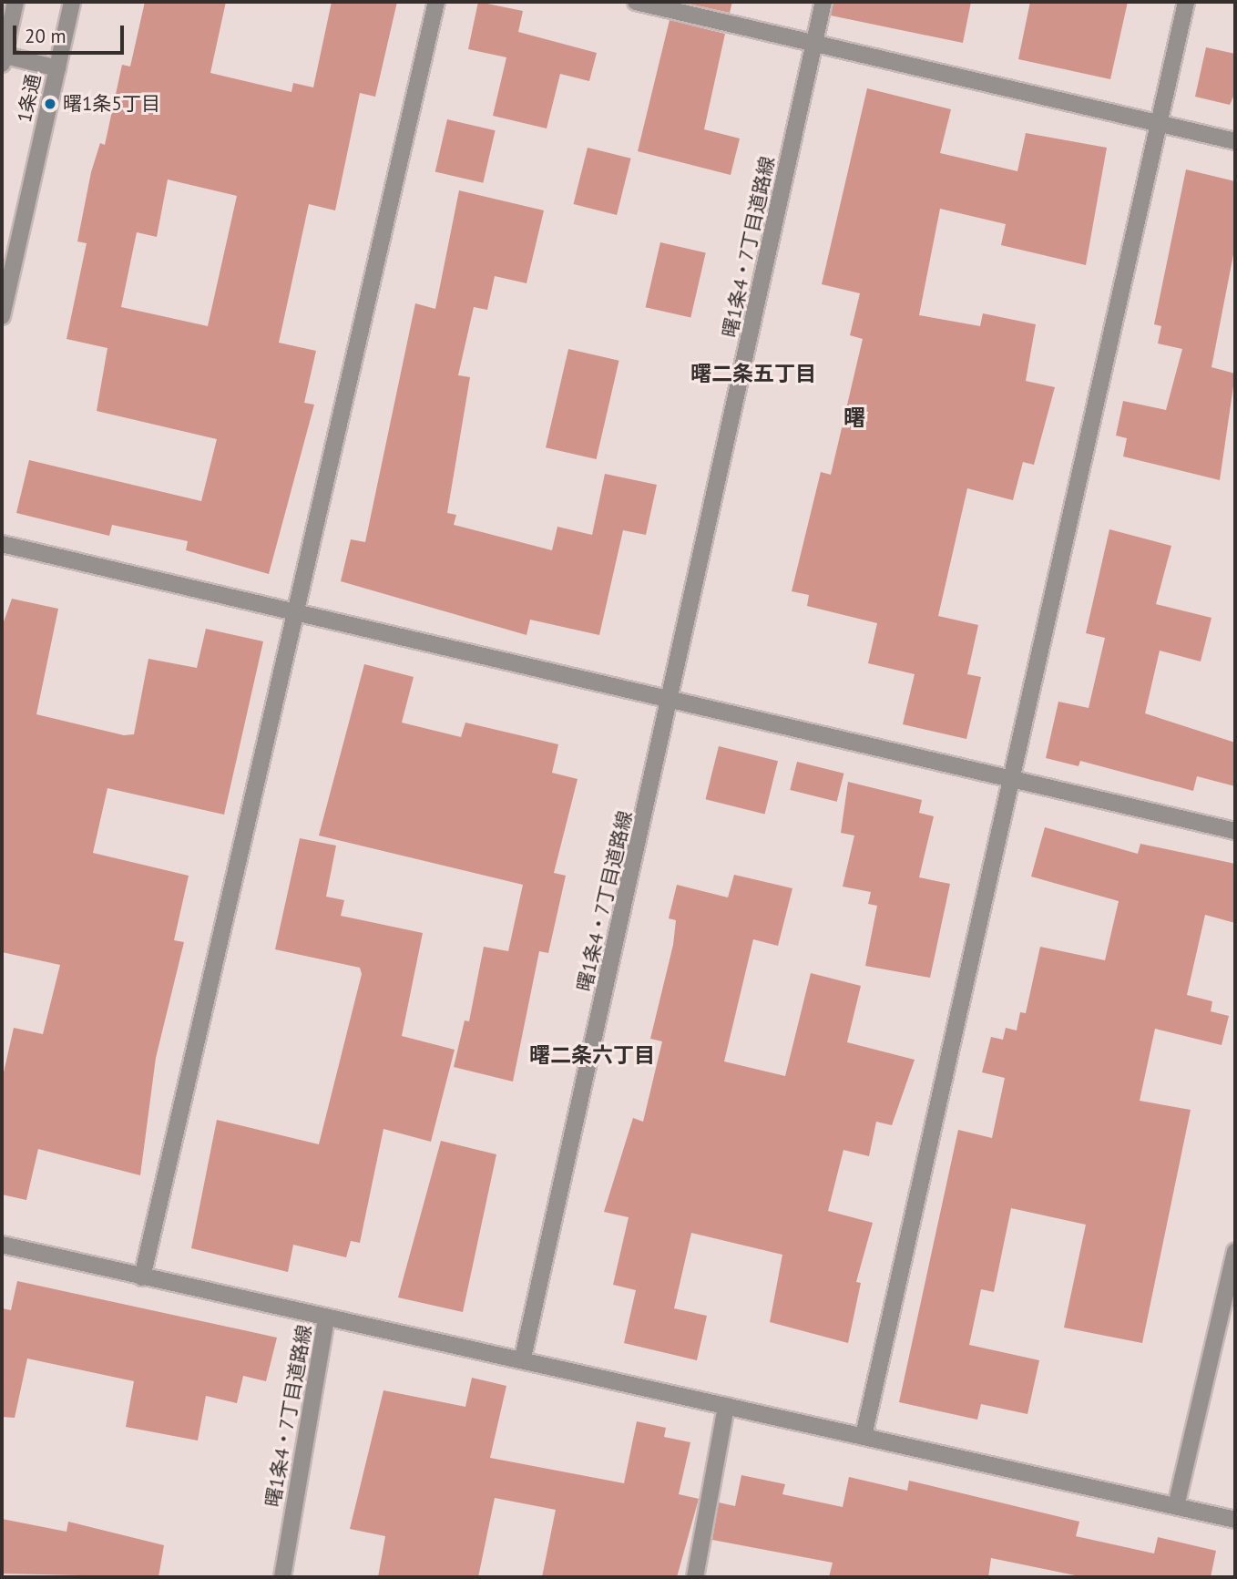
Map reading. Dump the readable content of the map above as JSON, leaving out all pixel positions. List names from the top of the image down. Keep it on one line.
{"streets":{"street":["1条通","曙1条4・7丁目道路線"]},"districts":["曙二条五丁目","曙","曙二条六丁目"],"places":["曙1条5丁目"],"scale_bar":"20 m"}
